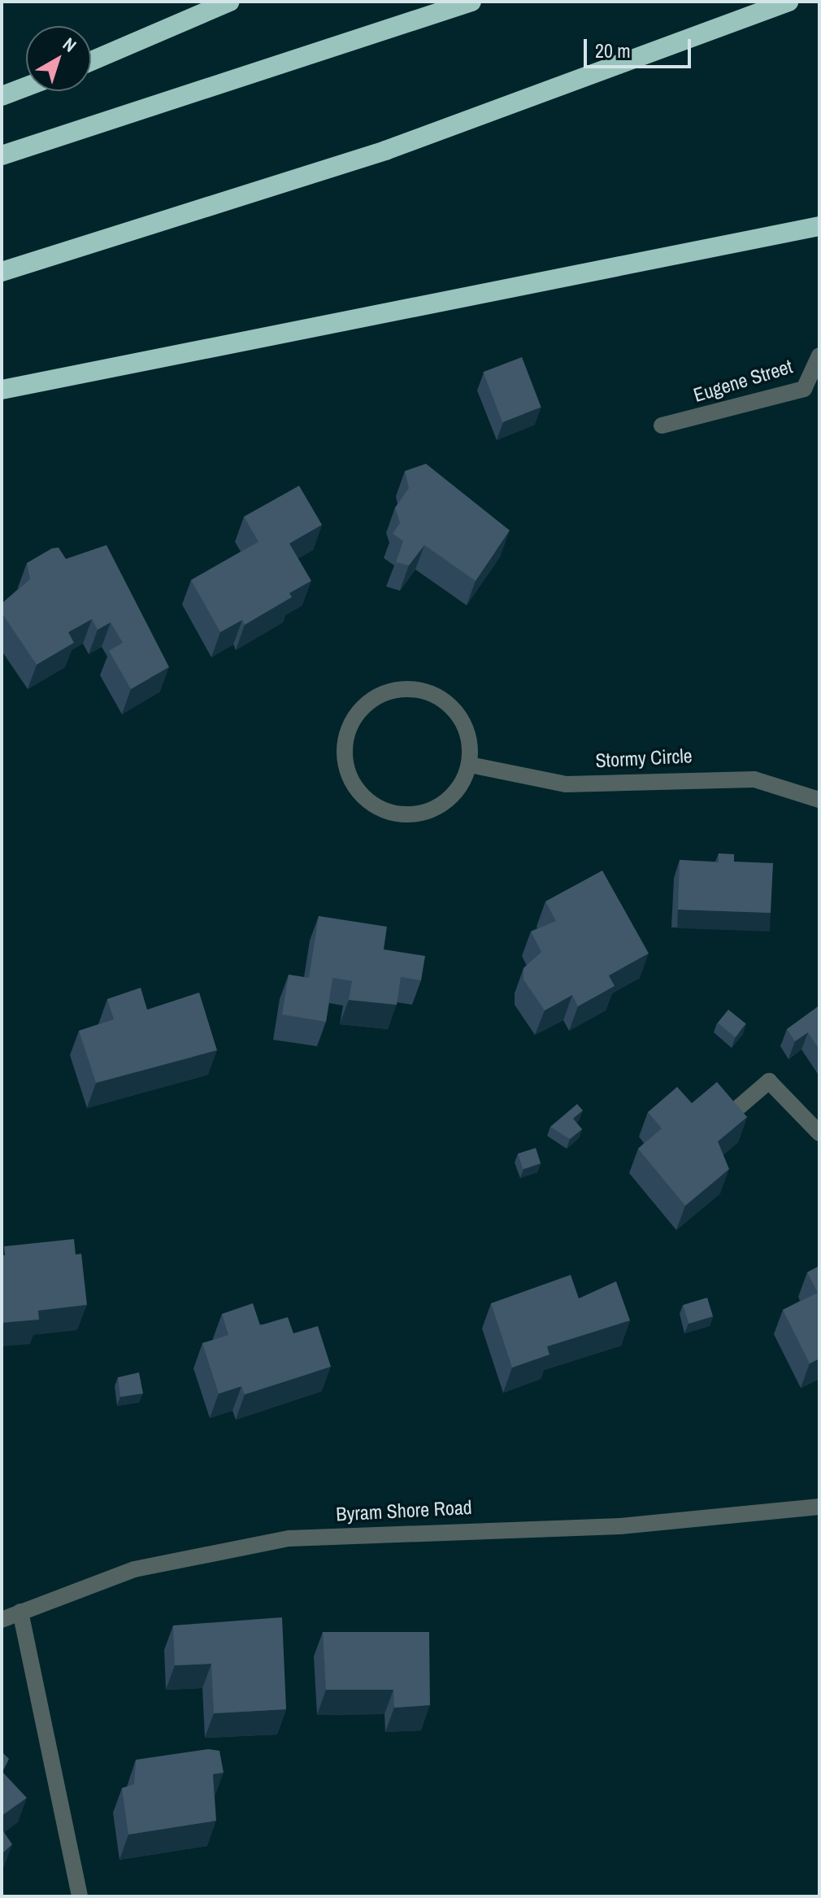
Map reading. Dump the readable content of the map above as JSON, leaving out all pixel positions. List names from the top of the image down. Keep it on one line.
{"streets":{"street":["Eugene Street","Stormy Circle","Byram Shore Road"]},"scale_bar":"20 m","north":"top right"}
